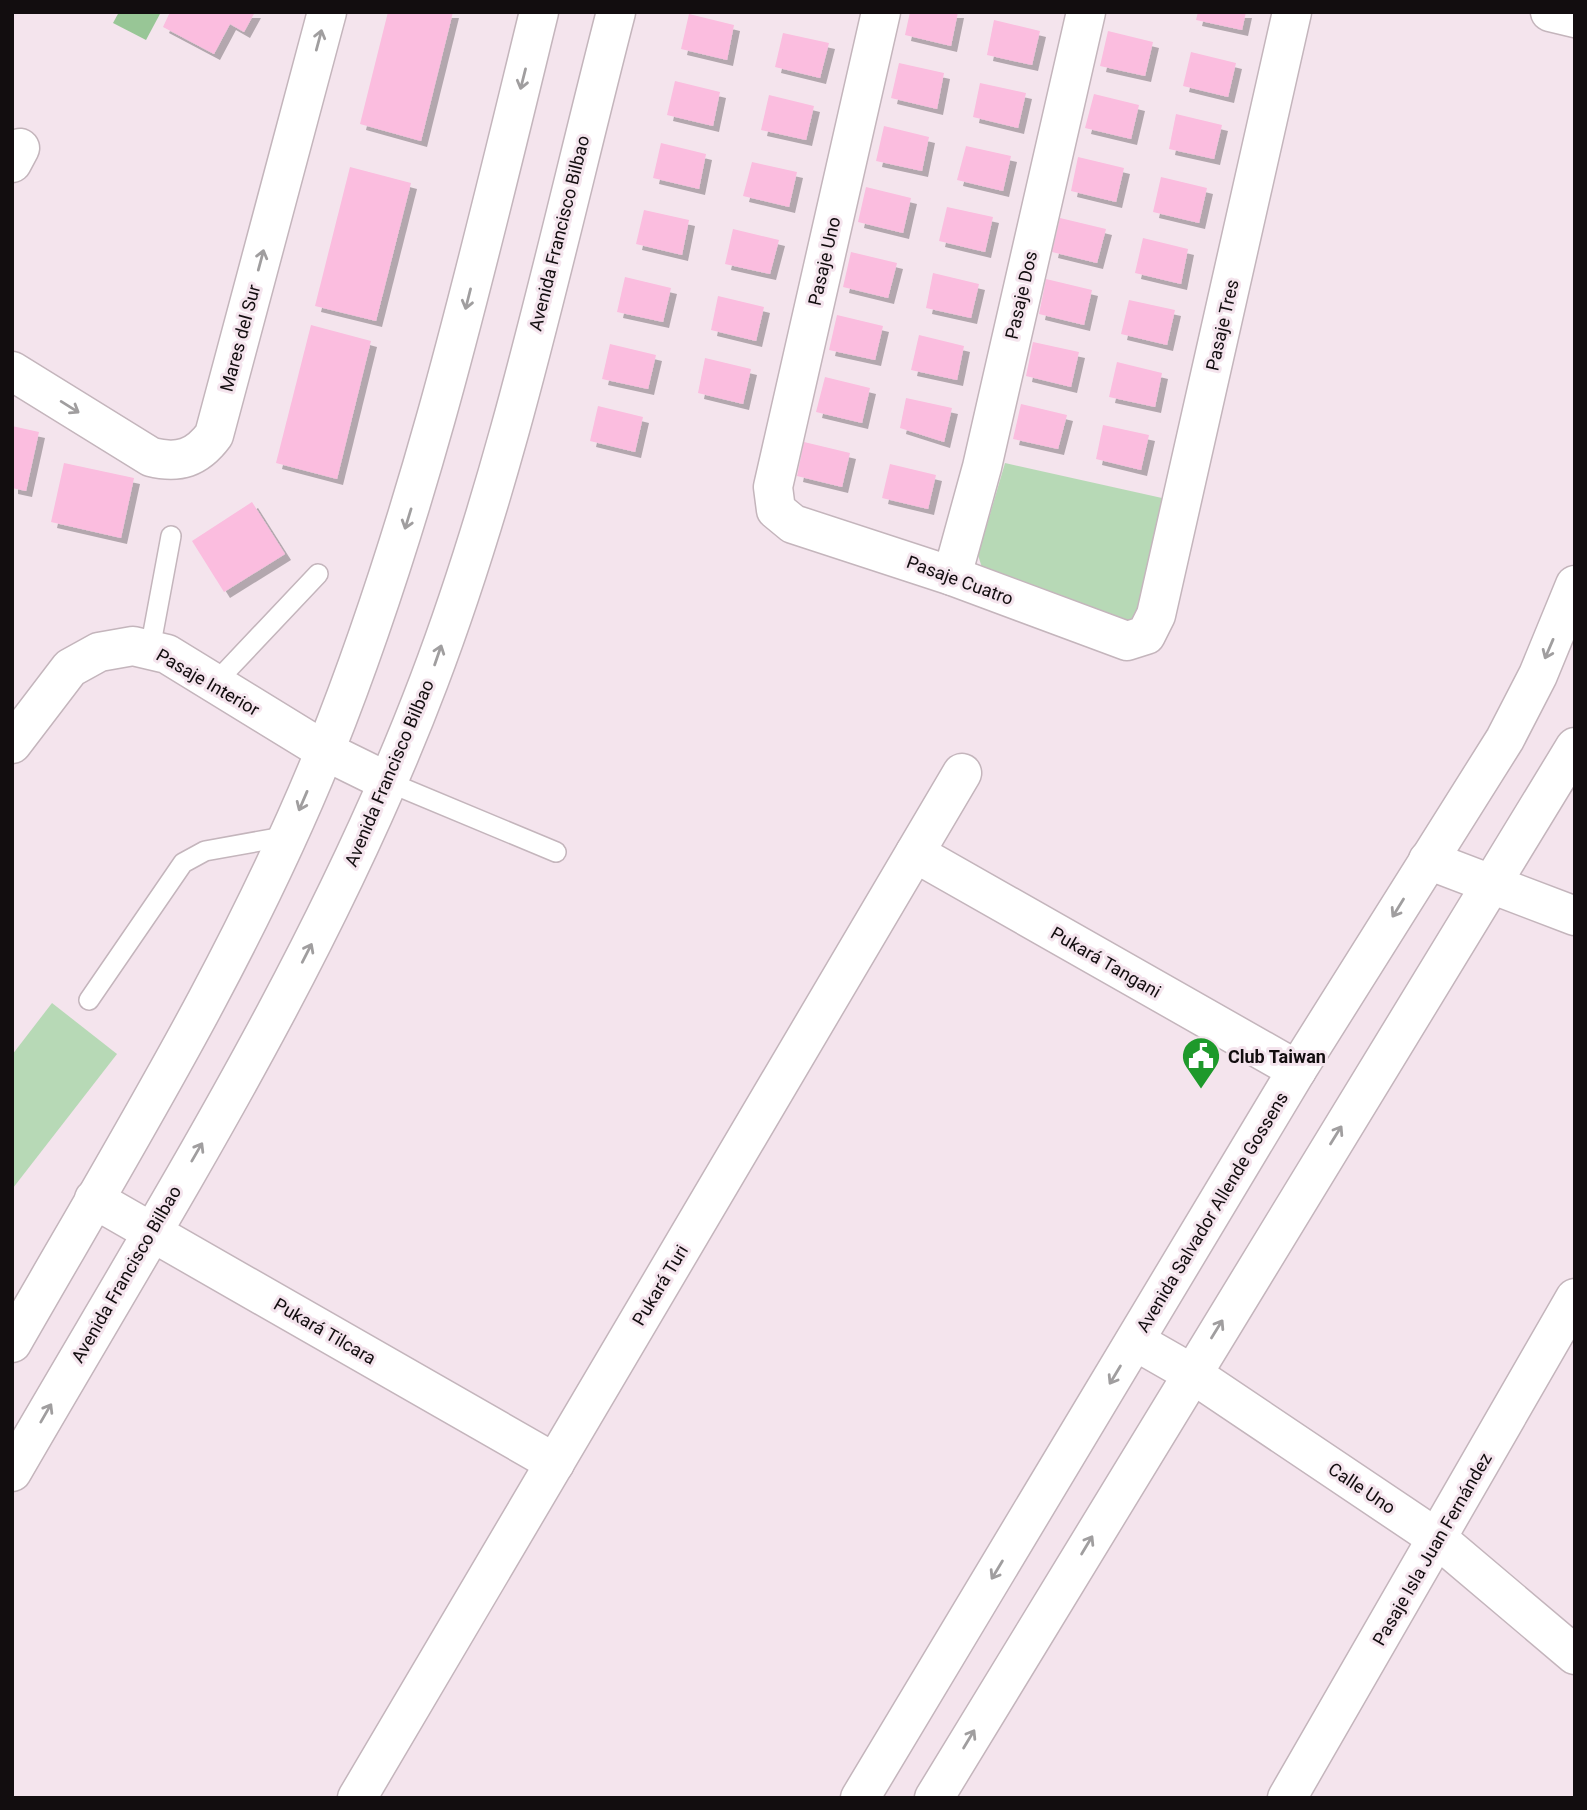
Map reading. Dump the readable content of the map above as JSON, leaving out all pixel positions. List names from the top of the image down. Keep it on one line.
{"streets":{"street":["Avenida Francisco Bilbao","Pasaje Uno","Pasaje Dos","Pasaje Tres","Mares del Sur","Pasaje Cuatro","Pasaje Interior","Pukará Tangani","Avenida Salvador Allende Gossens","Pukará Turi","Pukará Tilcara","Calle Uno","Pasaje Isla Juan Fernández"]},"crossings":[["Avenida Francisco Bilbao","Pasaje Interior"],["Avenida Francisco Bilbao","Pukará Tilcara"],["Pasaje Uno","Pasaje Cuatro"],["Pasaje Dos","Pasaje Cuatro"],["Pasaje Tres","Pasaje Cuatro"],["Pukará Tangani","Avenida Salvador Allende Gossens"],["Pukará Tangani","Pukará Turi"],["Avenida Salvador Allende Gossens","Calle Uno"],["Pukará Turi","Pukará Tilcara"],["Calle Uno","Pasaje Isla Juan Fernández"]],"places":{"public building":["Club Taiwan"]}}
